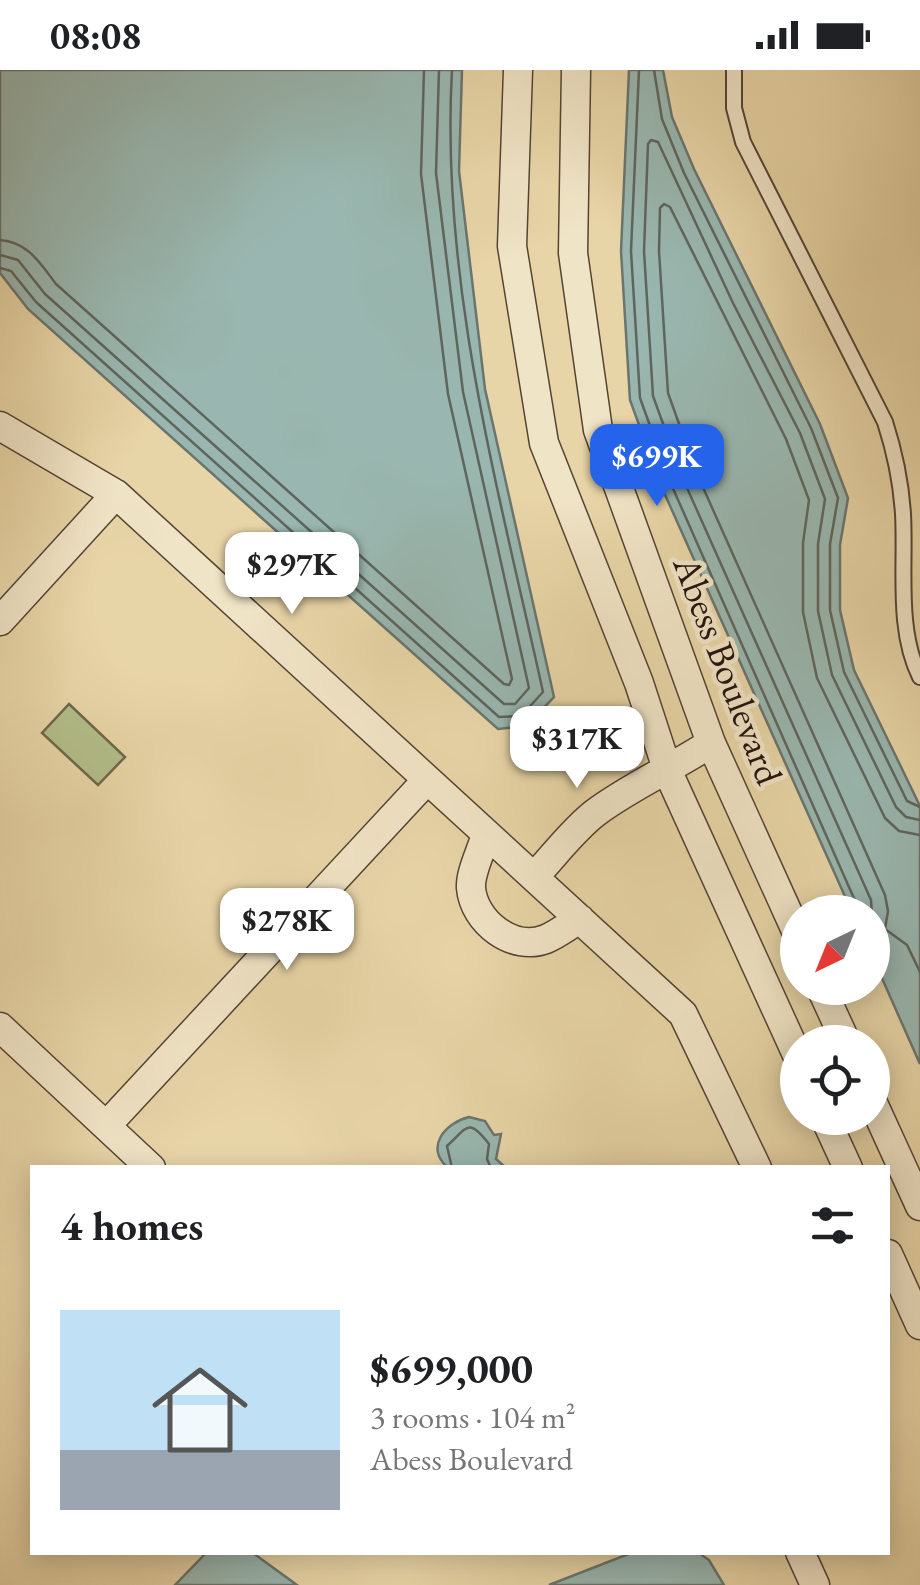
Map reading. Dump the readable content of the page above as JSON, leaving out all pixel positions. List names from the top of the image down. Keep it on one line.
{"streets":{"street":["Abess Boulevard"]},"north":"bottom left","page":{"status":"08:08","price":["$699K","$297K","$317K","$278K"],"heading":"4 homes","list":[{"name":"$699,000","note":"3 rooms · 104 m² · Abess Boulevard"}]}}
